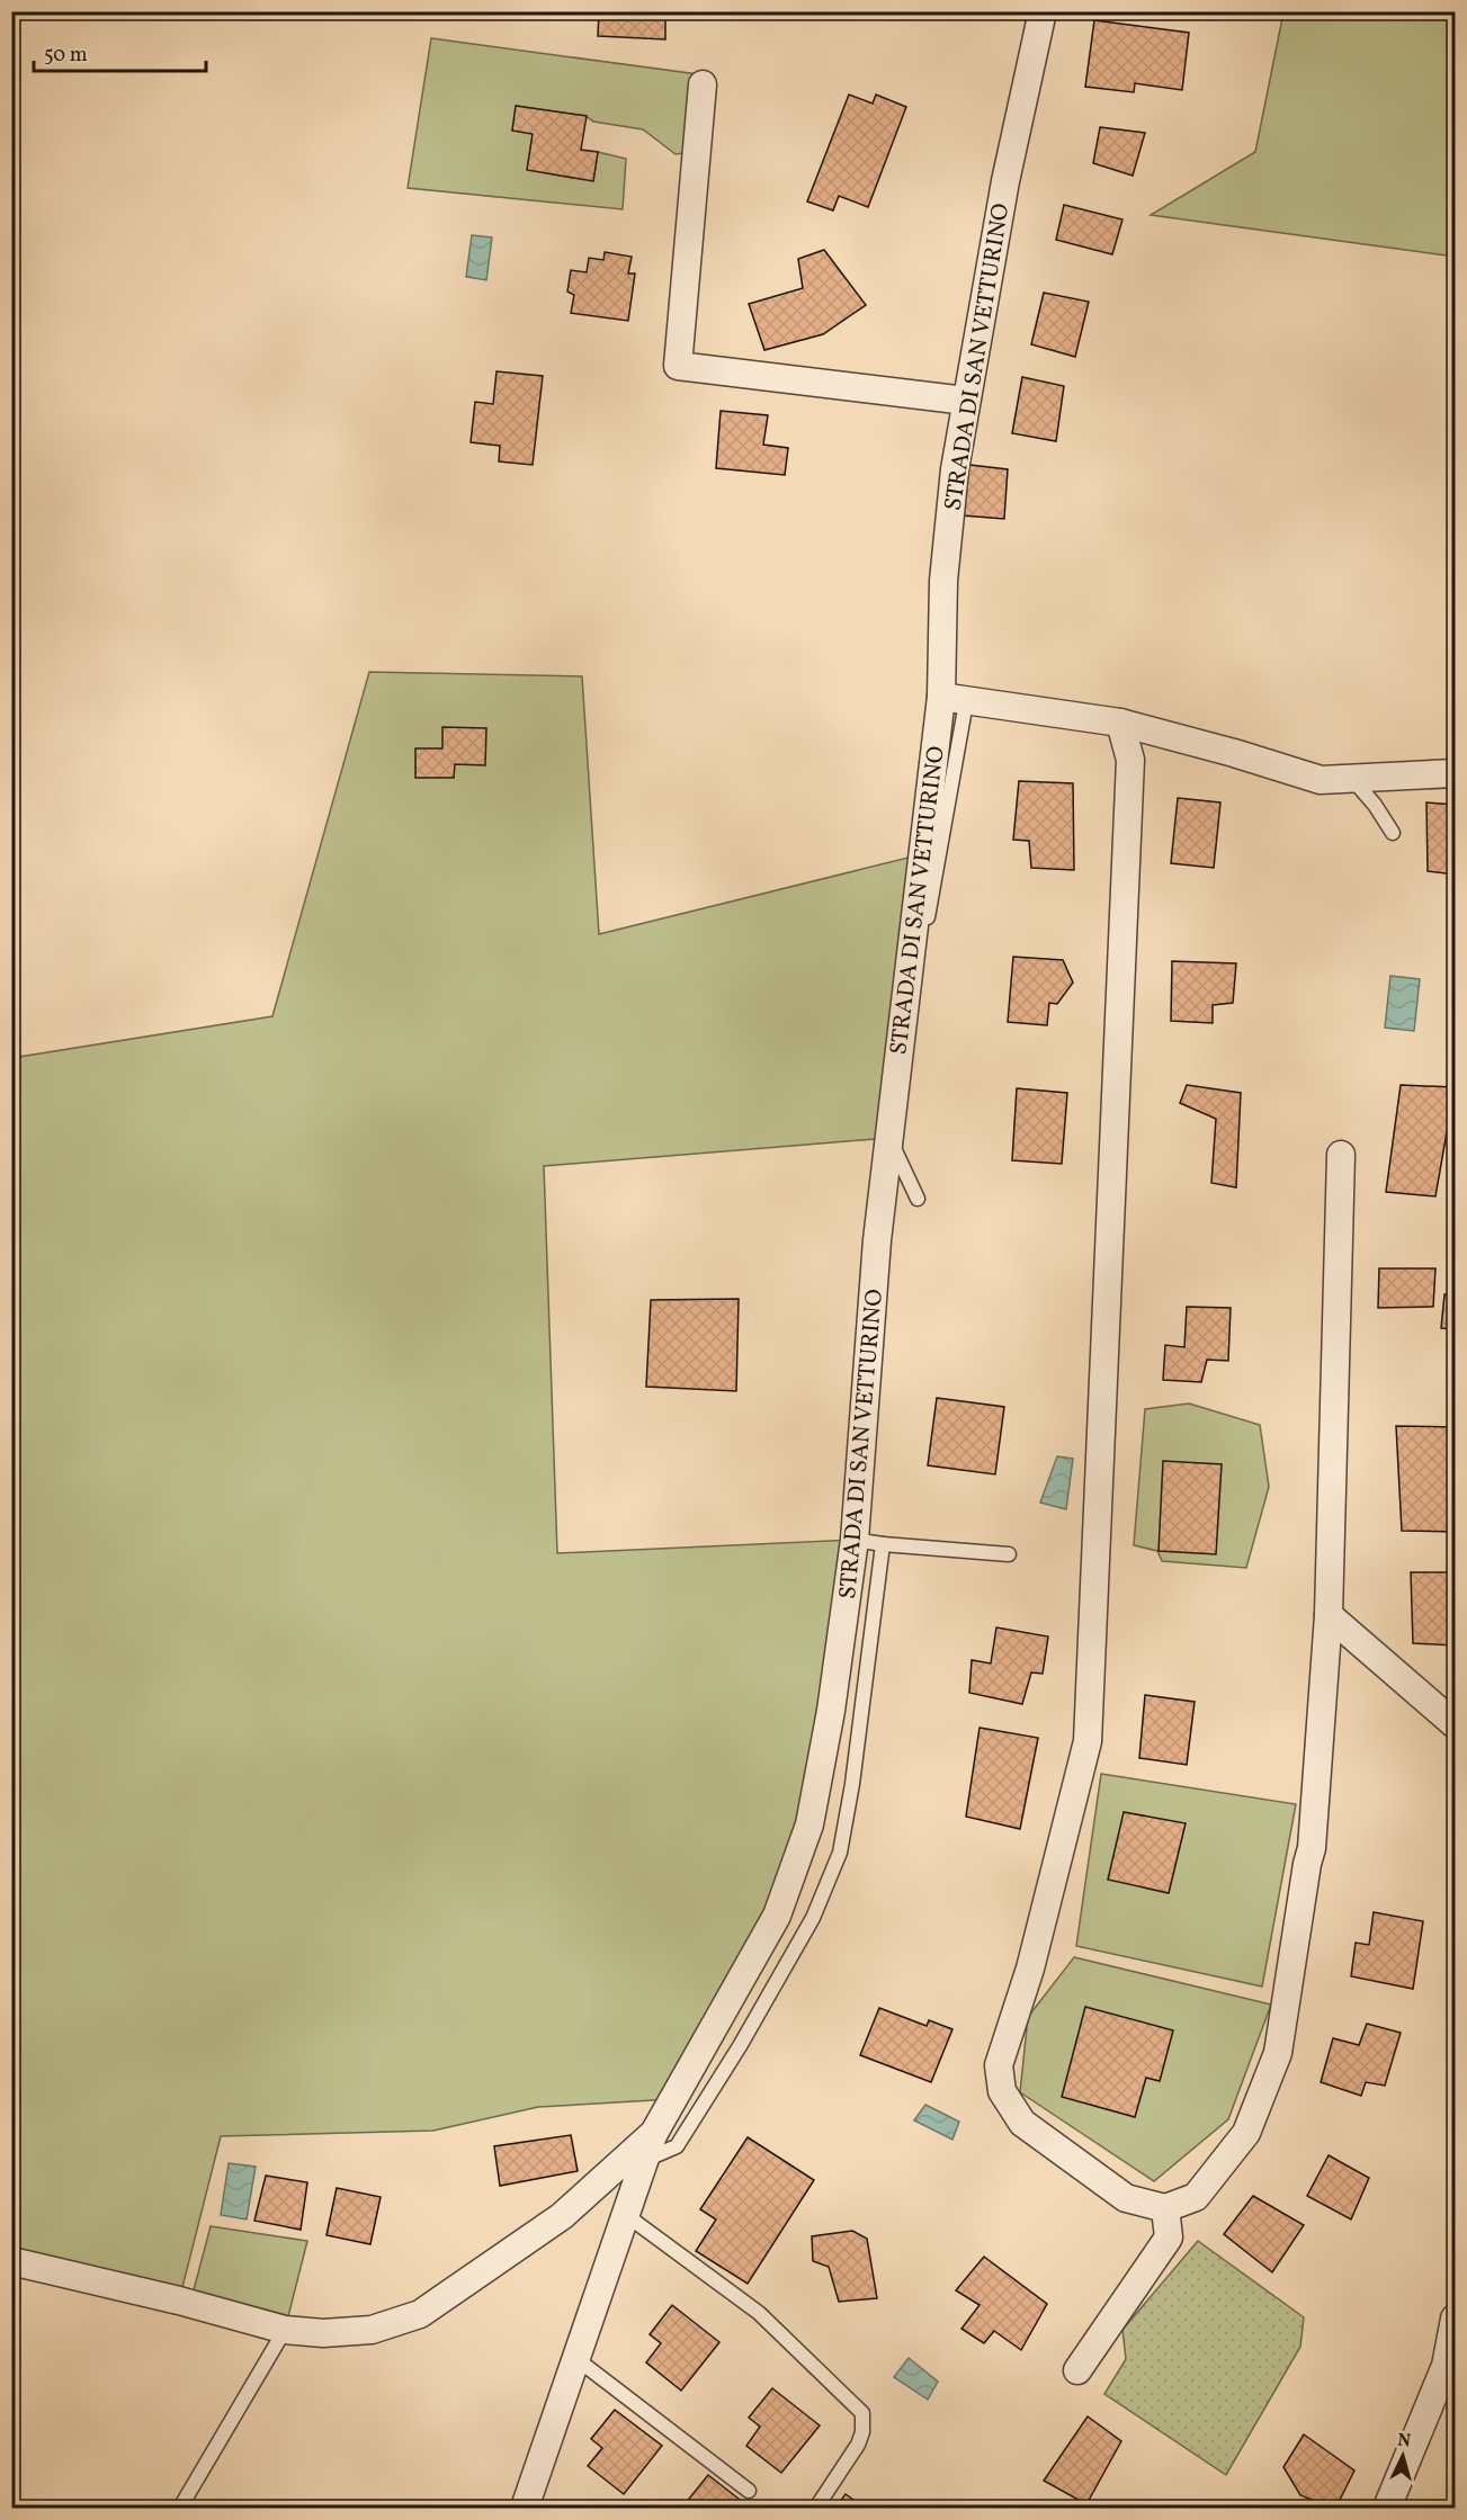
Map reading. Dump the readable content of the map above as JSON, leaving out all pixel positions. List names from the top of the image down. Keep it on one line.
{"streets":{"street":["STRADA DI SAN VETTURINO"]},"scale_bar":"50 m","north":"top"}
